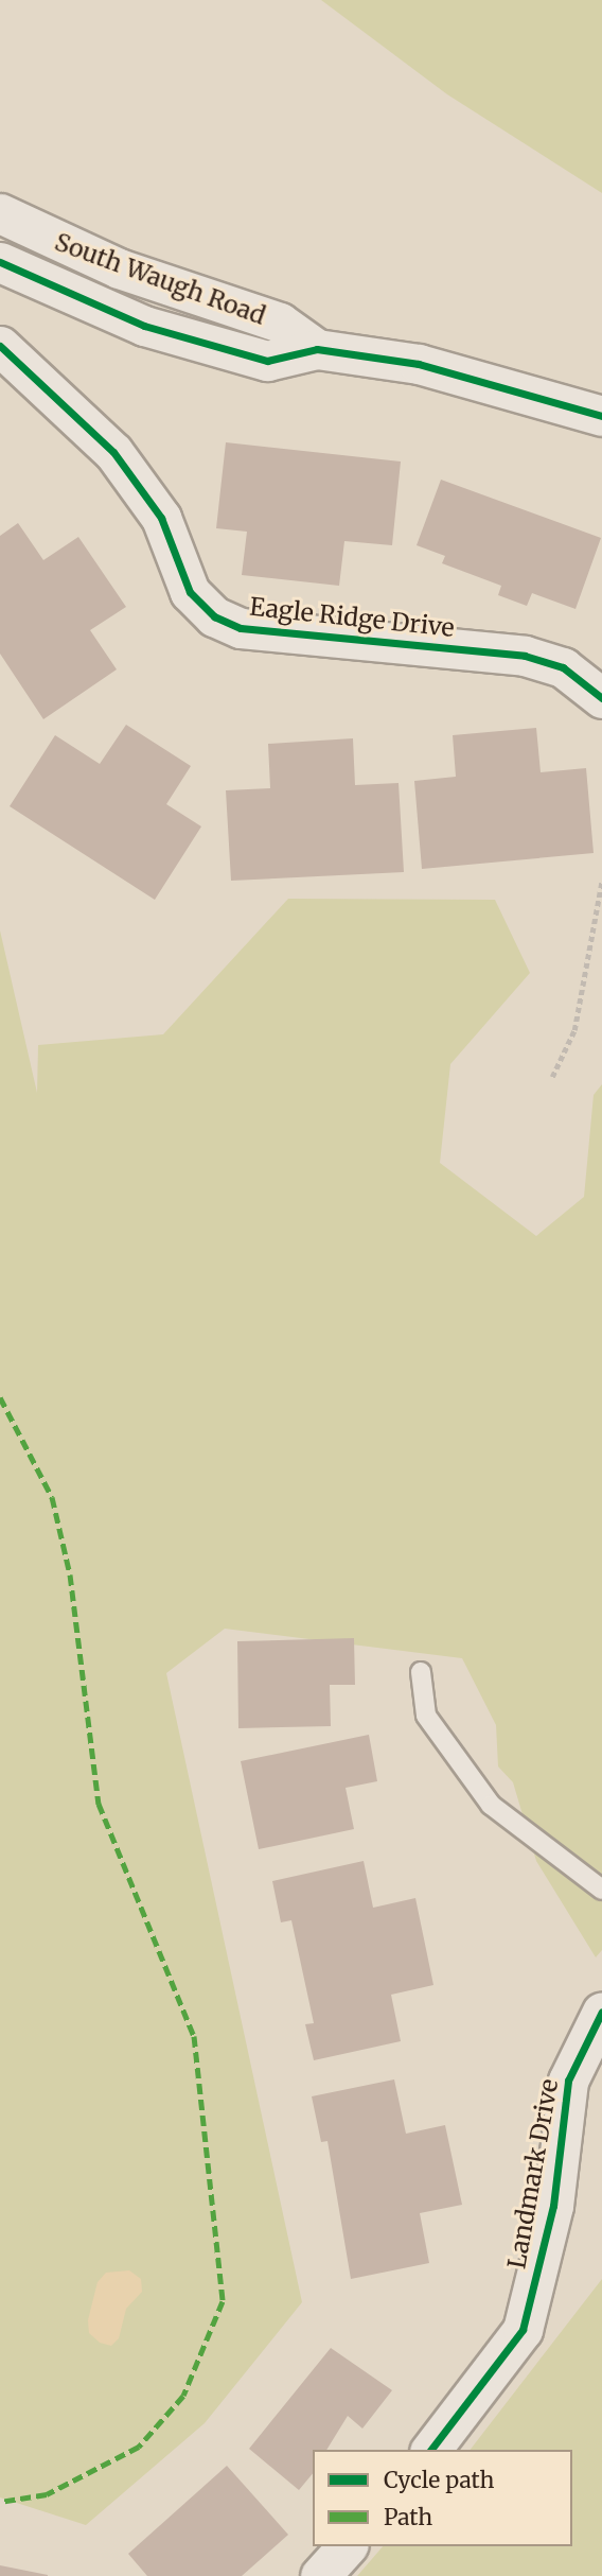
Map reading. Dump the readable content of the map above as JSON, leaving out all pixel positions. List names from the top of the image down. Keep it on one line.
{"streets":{"street":["South Waugh Road","Eagle Ridge Drive","Landmark Drive"]},"legend":["Cycle path","Path"]}
